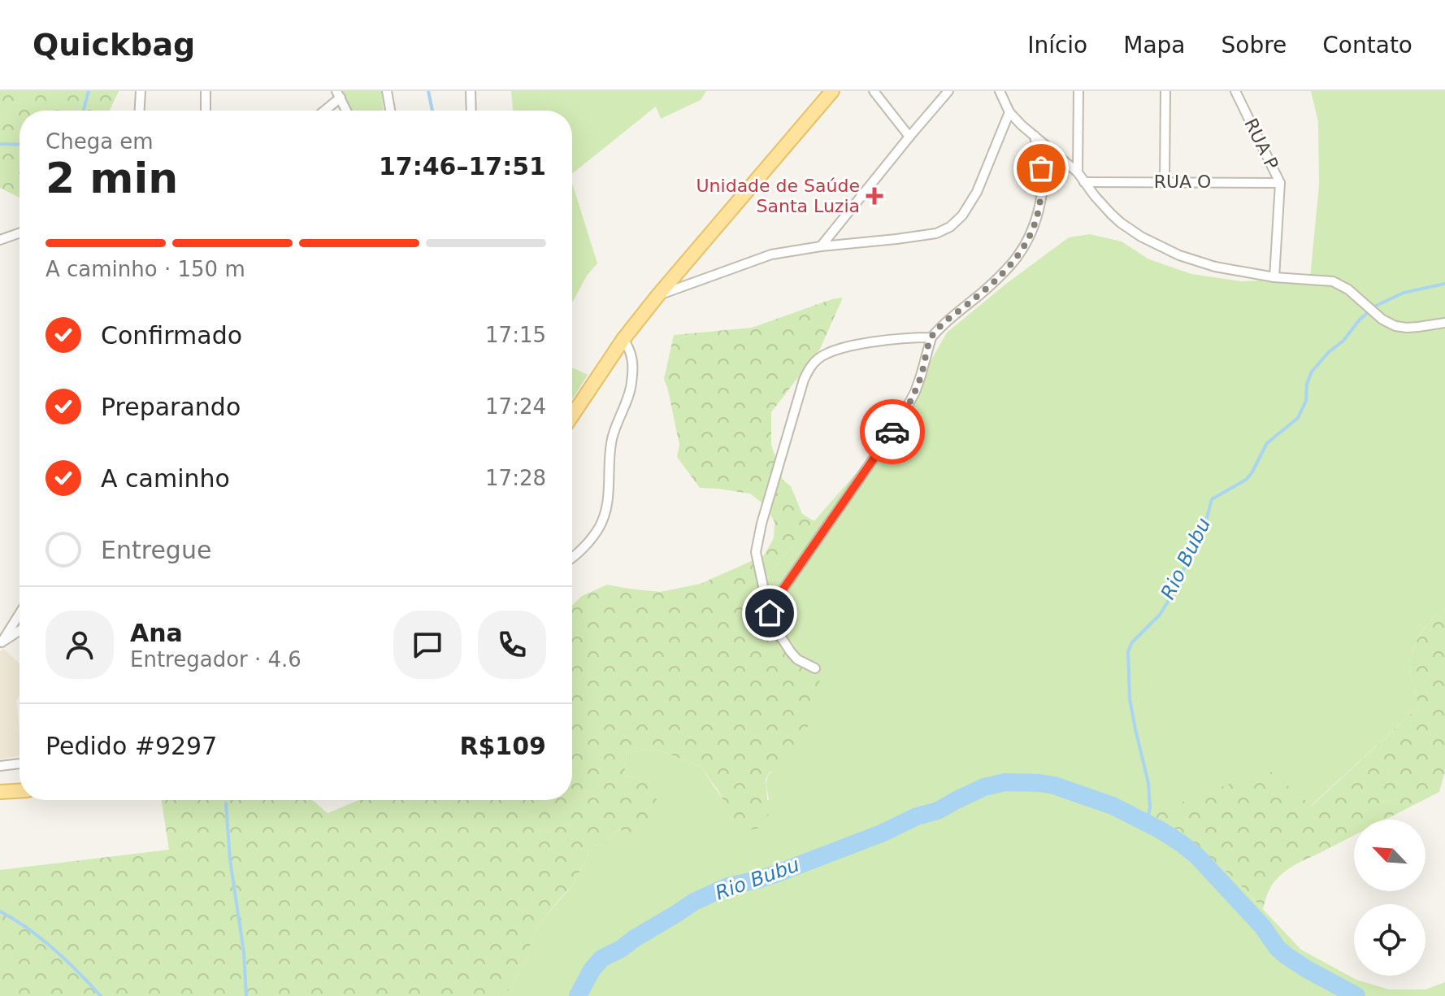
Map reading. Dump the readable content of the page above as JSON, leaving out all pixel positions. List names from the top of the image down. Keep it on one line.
{"streets":{"street":["RUA P","RUA O"]},"crossings":[["RUA P","RUA O"]],"water":["Rio Bubu"],"places":{"health":["Unidade de Saúde Santa Luzia"]},"north":"top left","page":{"header":"Quickbag","nav":["Início","Mapa","Sobre","Contato"],"heading":["2 min","Chega em","17:46–17:51"],"panel":["Ana","Entregador · 4.6","Pedido #9297","R$109"],"bar":"A caminho · 150 m","list":[["Confirmado","17:15"],["Preparando","17:24"],["A caminho","17:28"],"Entregue"]}}
